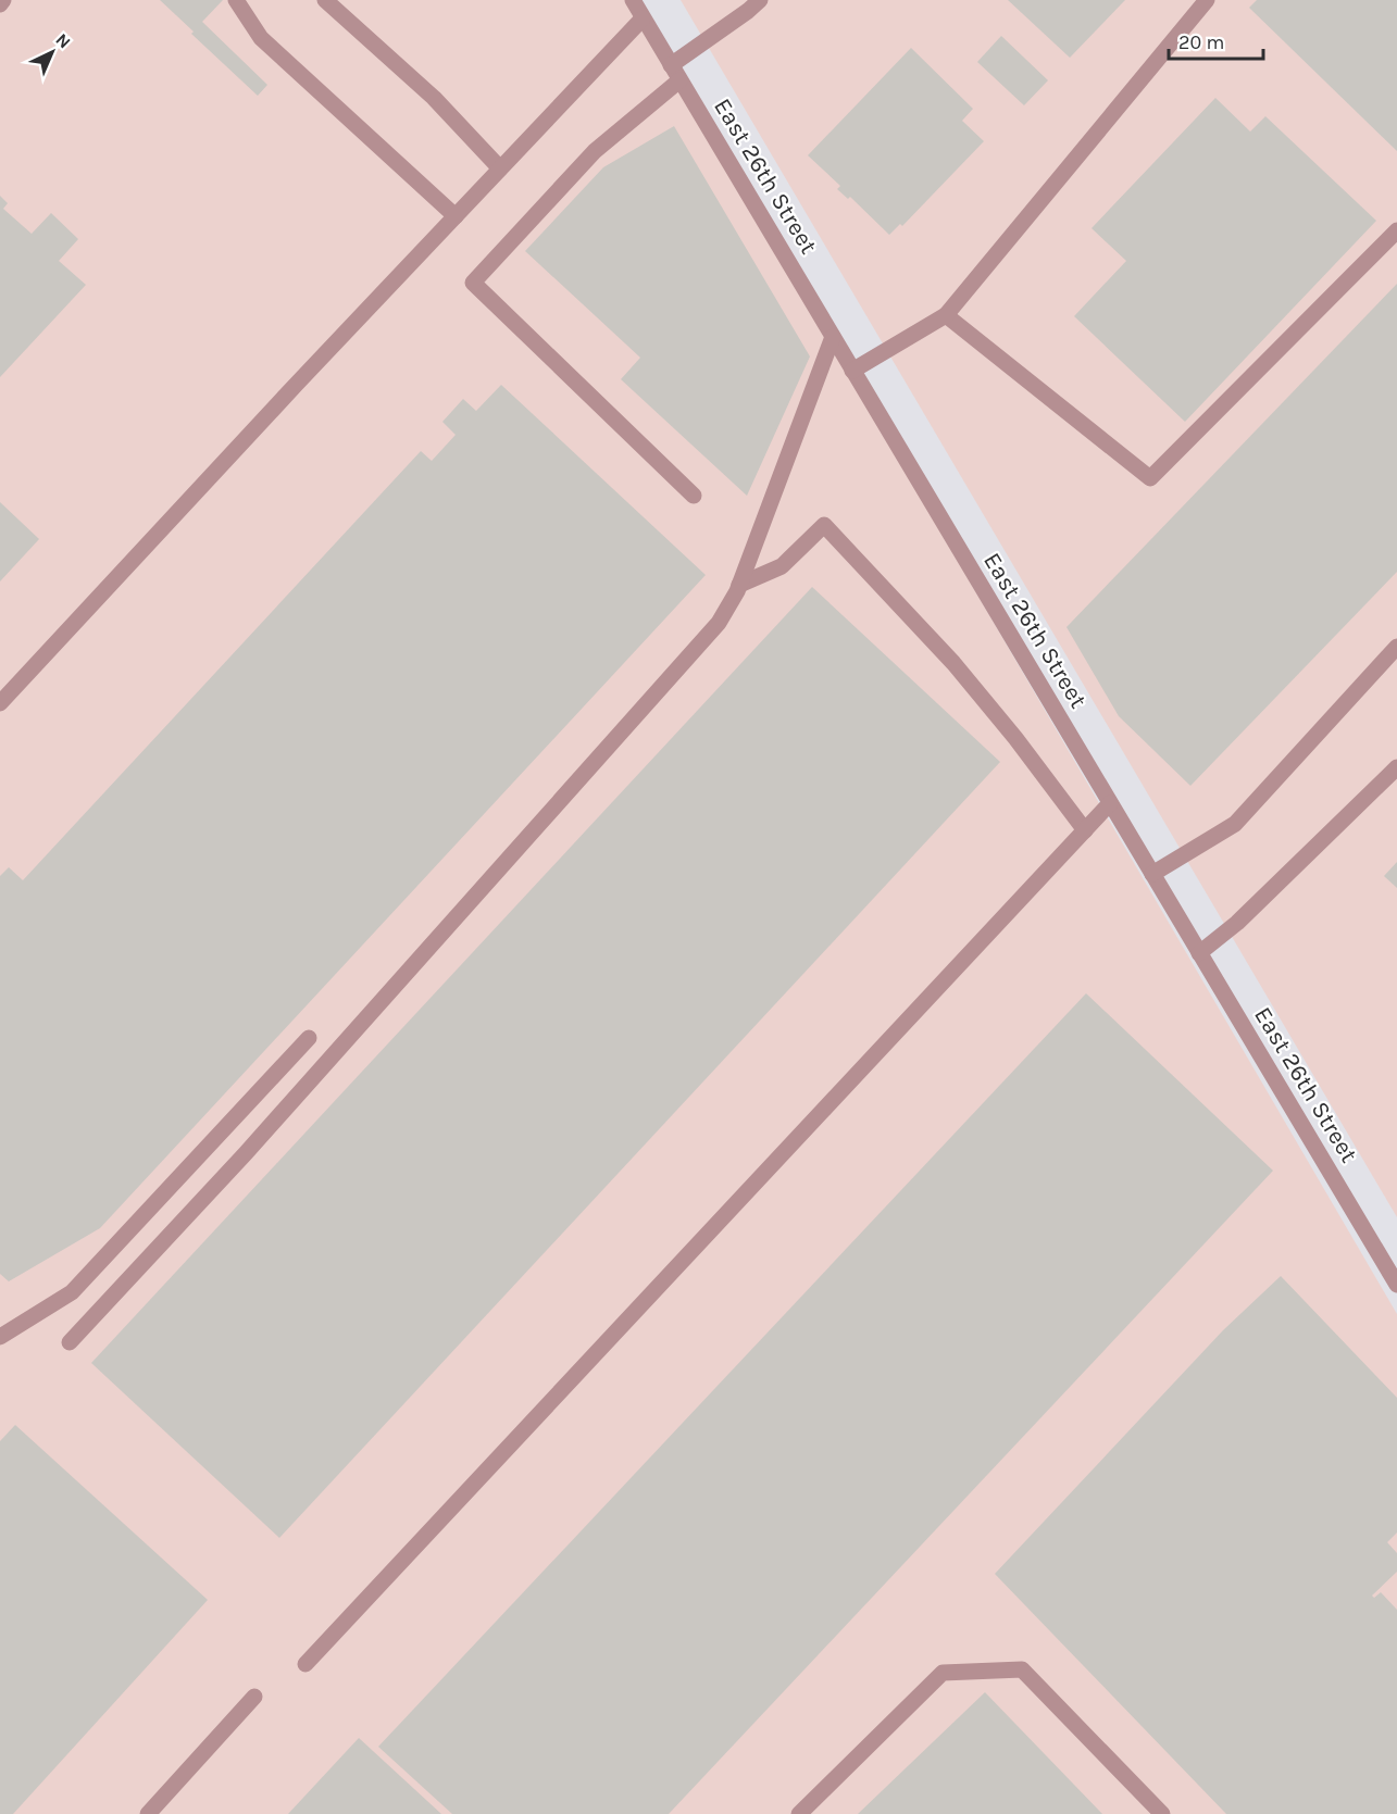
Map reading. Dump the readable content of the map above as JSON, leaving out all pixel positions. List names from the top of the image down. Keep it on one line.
{"streets":{"street":["East 26th Street"]},"scale_bar":"20 m","north":"top right"}
